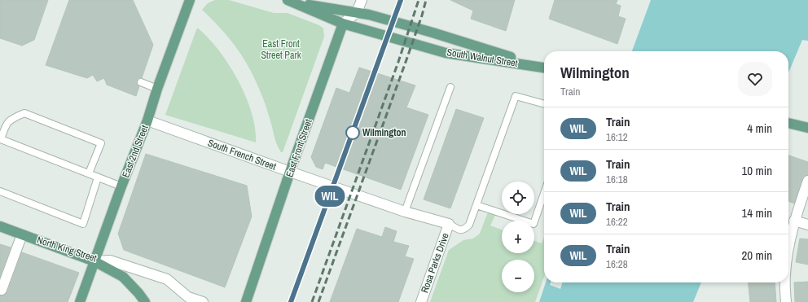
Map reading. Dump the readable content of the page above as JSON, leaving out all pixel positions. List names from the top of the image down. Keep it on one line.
{"streets":{"main road":["South Walnut Street","East Front Street","East 2nd Street","North King Street"],"street":["South French Street","Rosa Parks Drive"]},"crossings":[["South Walnut Street","East Front Street"],["East Front Street","South French Street"],["East 2nd Street","South French Street"],["East 2nd Street","North King Street"],["South French Street","Rosa Parks Drive"]],"parks":["East Front Street Park"],"places":["Wilmington"],"page":{"on_map":"WIL","heading":["Wilmington","Train"],"list":[{"mark":"WIL","name":"Train","note":"16:12","value":"4 min"},{"mark":"WIL","name":"Train","note":"16:18","value":"10 min"},{"mark":"WIL","name":"Train","note":"16:22","value":"14 min"},{"mark":"WIL","name":"Train","note":"16:28","value":"20 min"}],"map_buttons":["+","−"]}}
